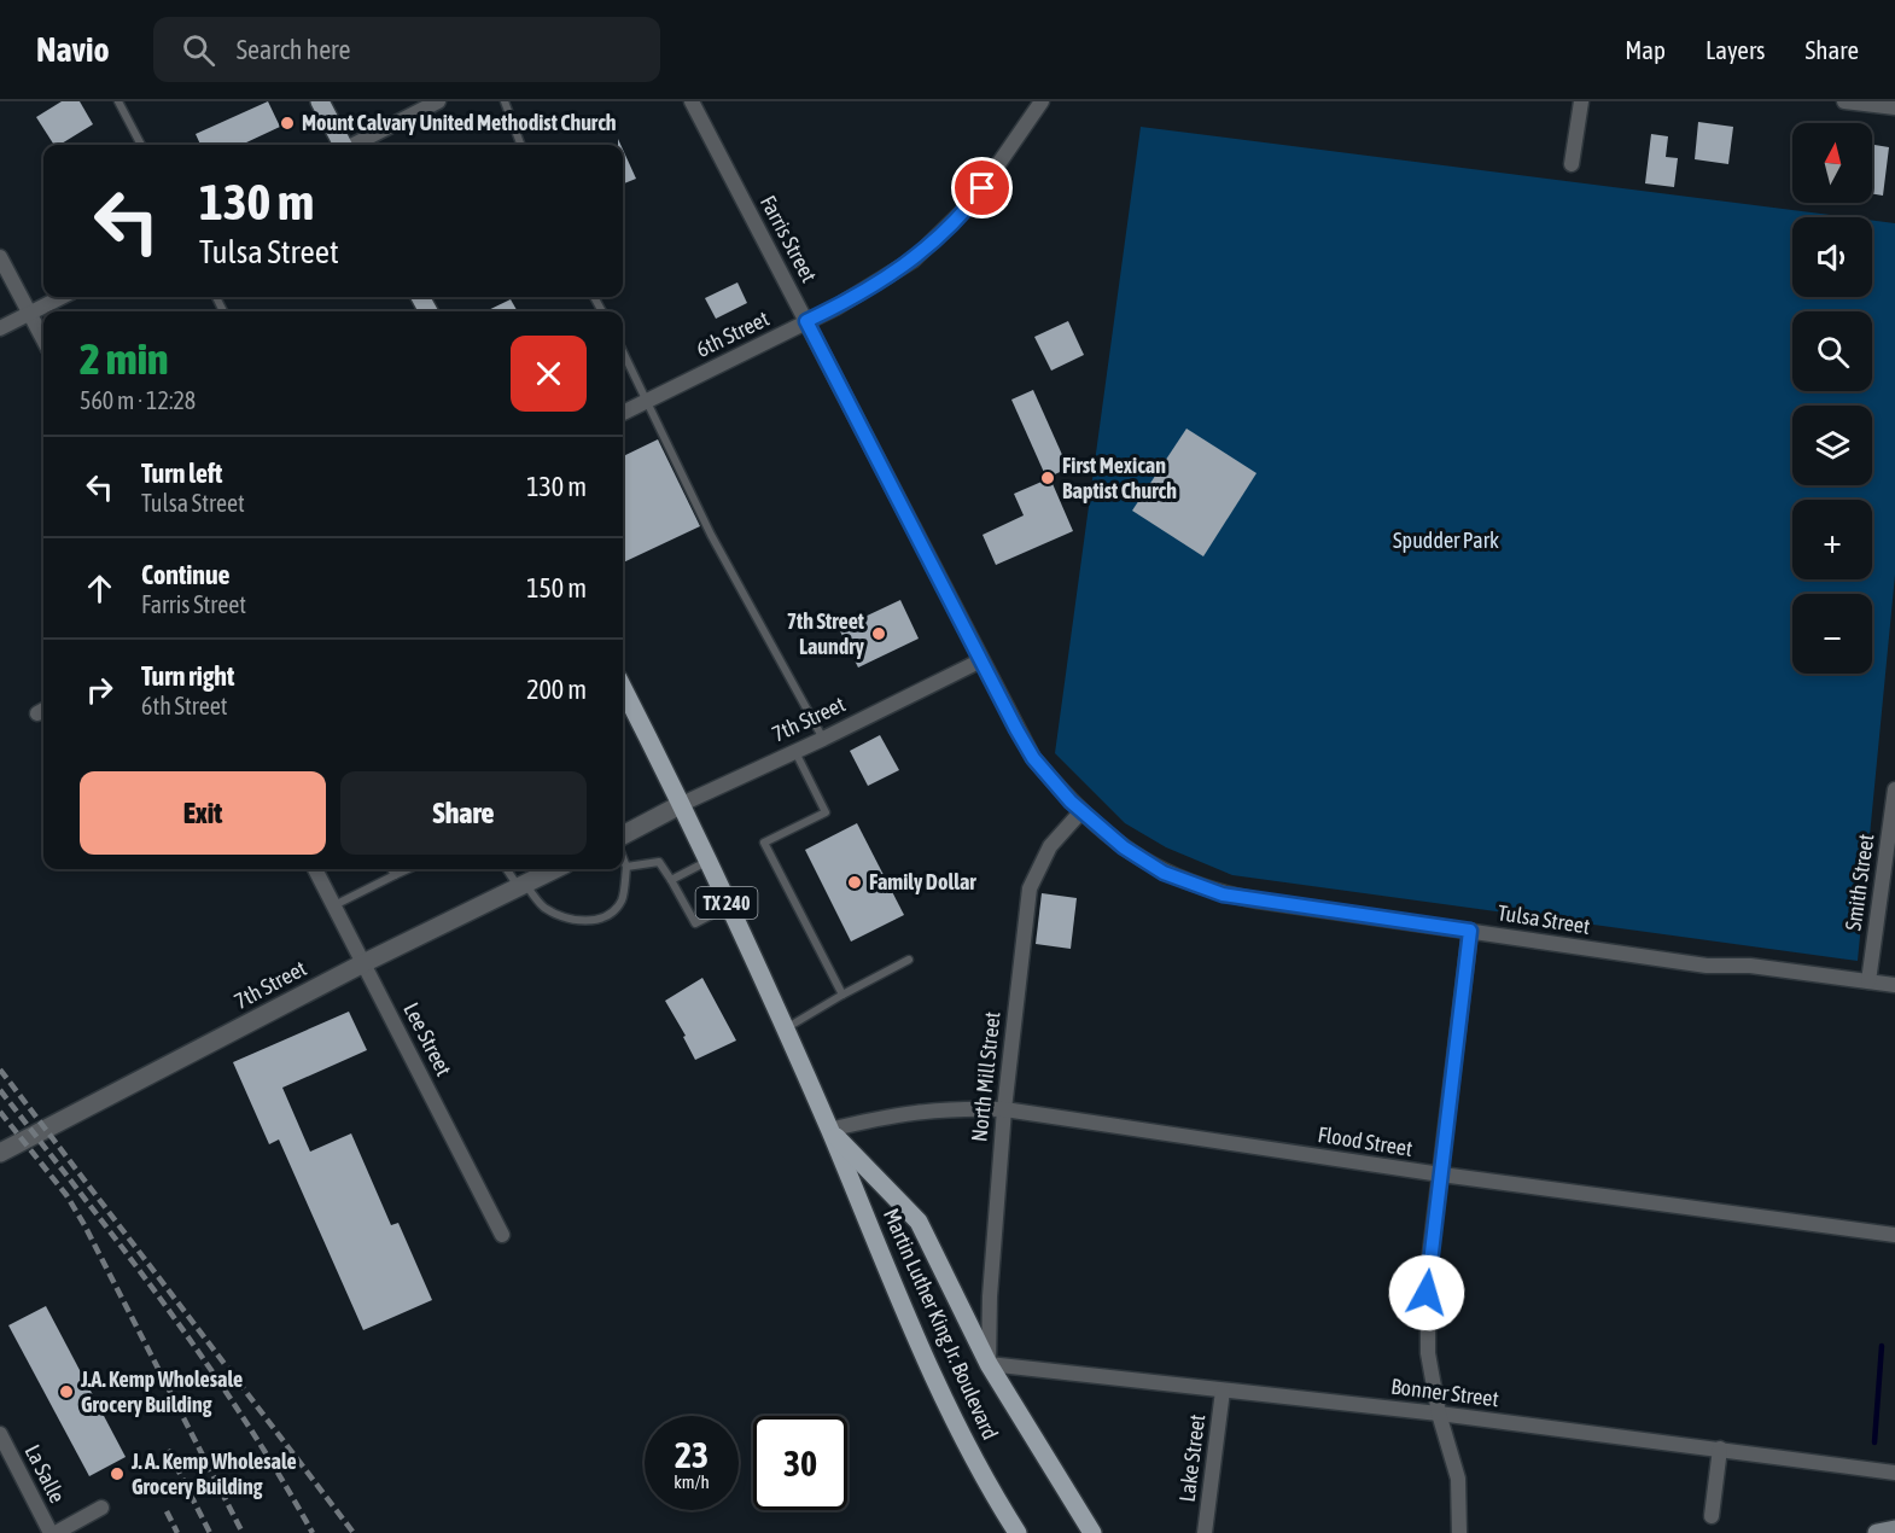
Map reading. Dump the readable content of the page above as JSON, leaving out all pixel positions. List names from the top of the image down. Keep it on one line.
{"streets":{"main road":["TX 240","Martin Luther King Jr. Boulevard"],"street":["Farris Street","6th Street","7th Street","Smith Street","Tulsa Street","Lee Street","North Mill Street","Flood Street","Bonner Street","Lake Street","La Salle"]},"crossings":[["Farris Street","6th Street"],["Farris Street","7th Street"],["Farris Street","Tulsa Street"],["Farris Street","North Mill Street"],["7th Street","Lee Street"],["7th Street","Martin Luther King Jr. Boulevard"],["Smith Street","Tulsa Street"],["Tulsa Street","North Mill Street"],["North Mill Street","Flood Street"],["North Mill Street","Martin Luther King Jr. Boulevard"],["North Mill Street","Bonner Street"],["Flood Street","Martin Luther King Jr. Boulevard"],["Martin Luther King Jr. Boulevard","Bonner Street"],["Bonner Street","Lake Street"]],"parks":["Spudder Park"],"places":["Mount Calvary United Methodist Church","First Mexican Baptist Church","7th Street Laundry","Family Dollar","J.A. Kemp Wholesale Grocery Building","J. A. Kemp Wholesale Grocery Building"],"north":"top","page":{"header":"Navio","search":"Search here","nav":["Map","Layers","Share"],"map_buttons":["+","−"],"turn":["130 m","Tulsa Street"],"heading":["2 min","560 m · 12:28"],"list":[{"name":"Turn left","note":"Tulsa Street","value":"130 m"},{"name":"Continue","note":"Farris Street","value":"150 m"},{"name":"Turn right","note":"6th Street","value":"200 m"}],"buttons":["Exit","Share"],"speed":"23 km/h","limit":"30"}}
